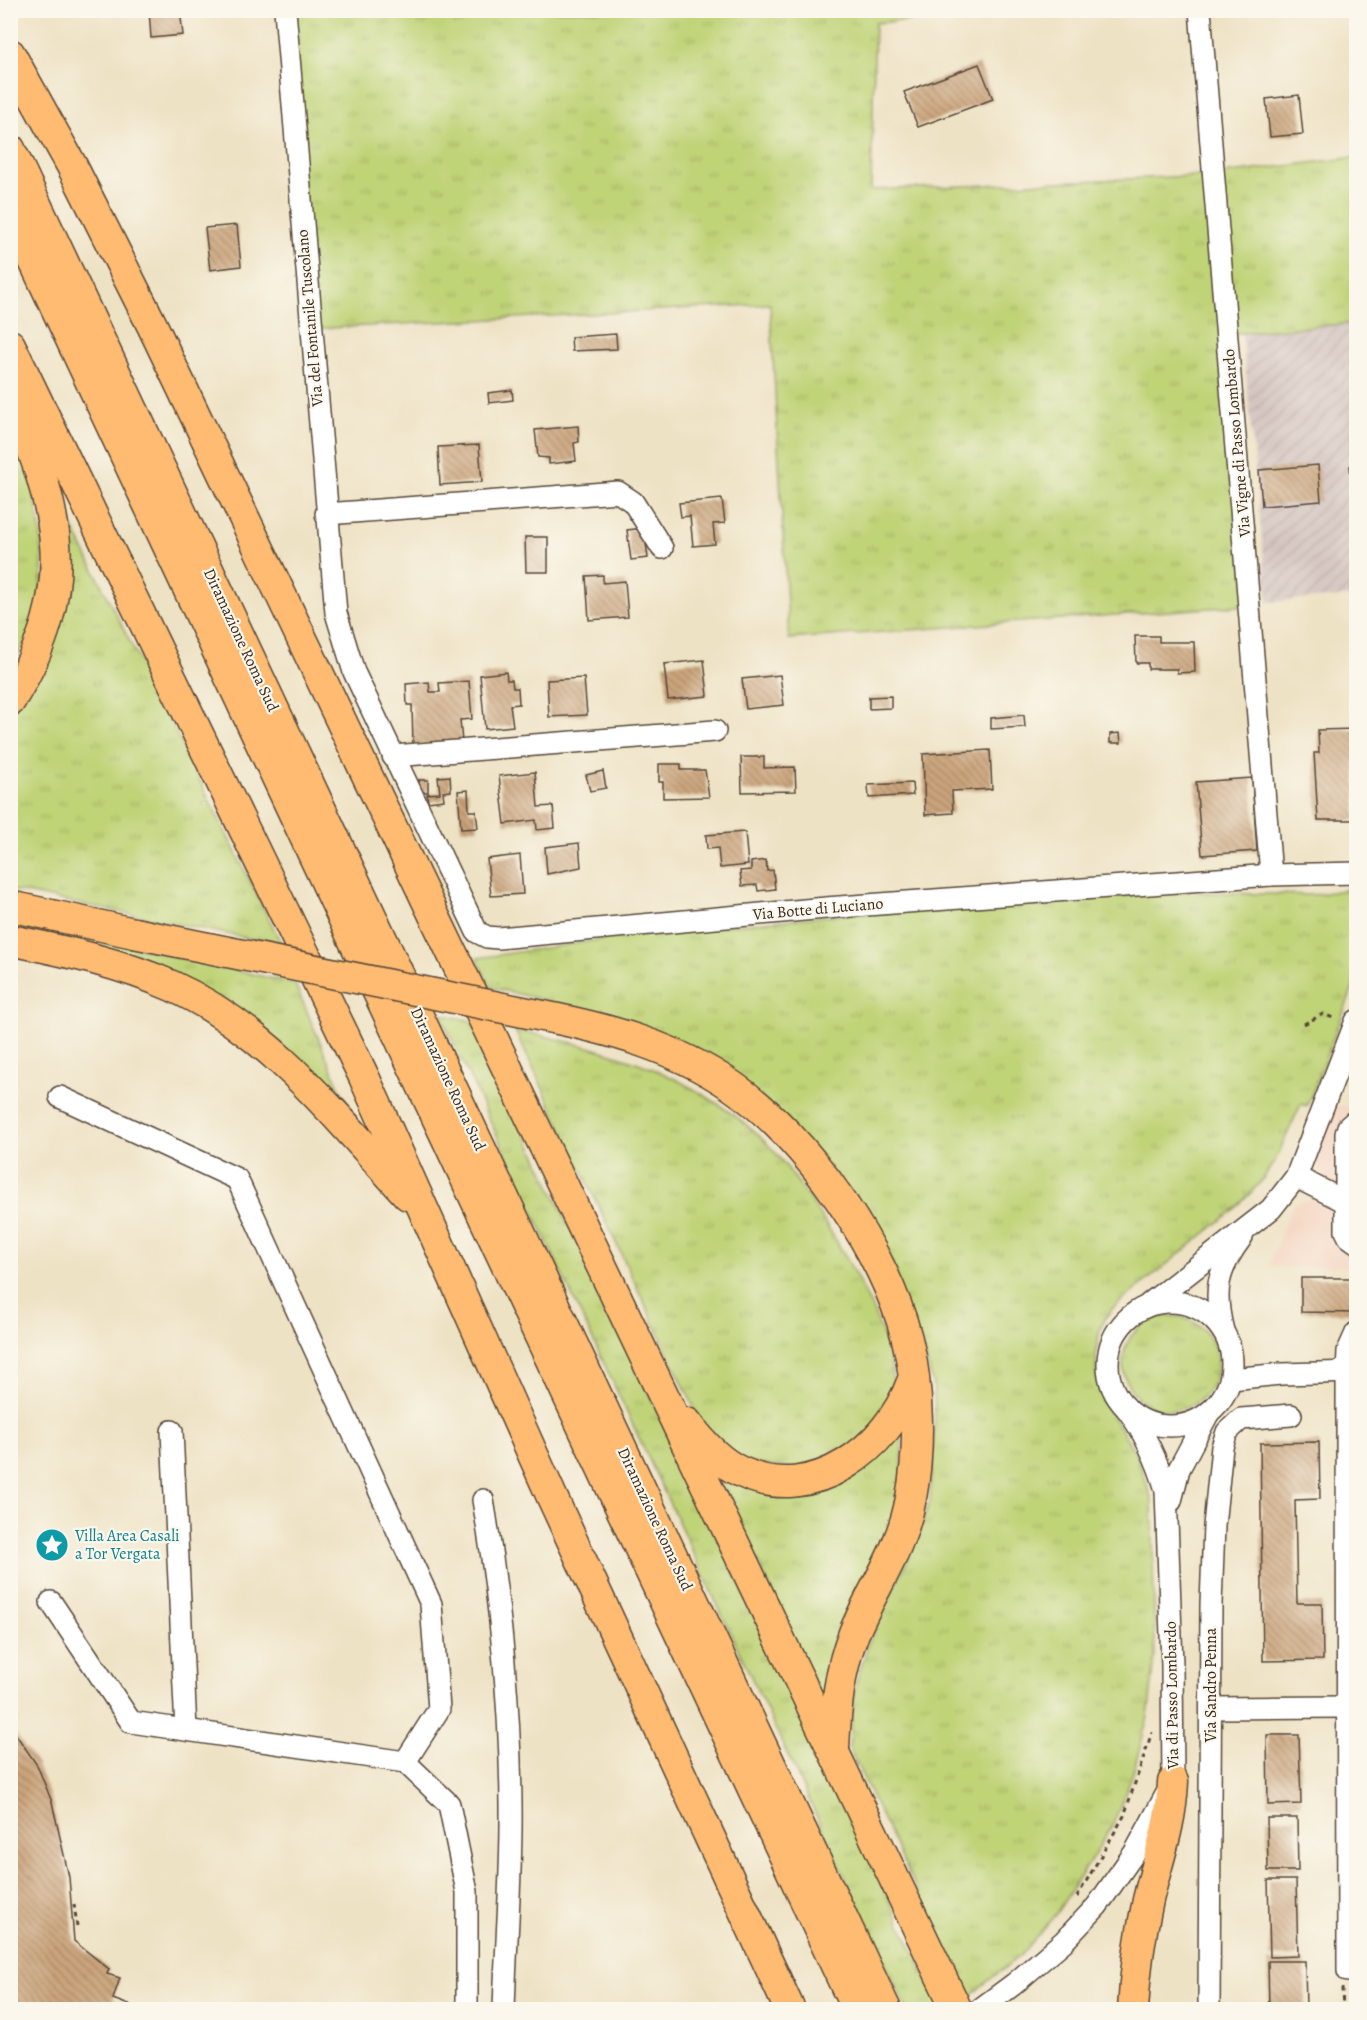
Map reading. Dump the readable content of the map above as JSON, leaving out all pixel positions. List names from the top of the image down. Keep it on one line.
{"streets":{"highway":["Diramazione Roma Sud"],"street":["Via del Fontanile Tuscolano","Via Vigne di Passo Lombardo","Via Botte di Luciano","Via Sandro Penna","Via di Passo Lombardo"]},"crossings":[["Via del Fontanile Tuscolano","Via Botte di Luciano"],["Via Vigne di Passo Lombardo","Via Botte di Luciano"]],"places":{"place":["Villa Area Casali a Tor Vergata"]}}
